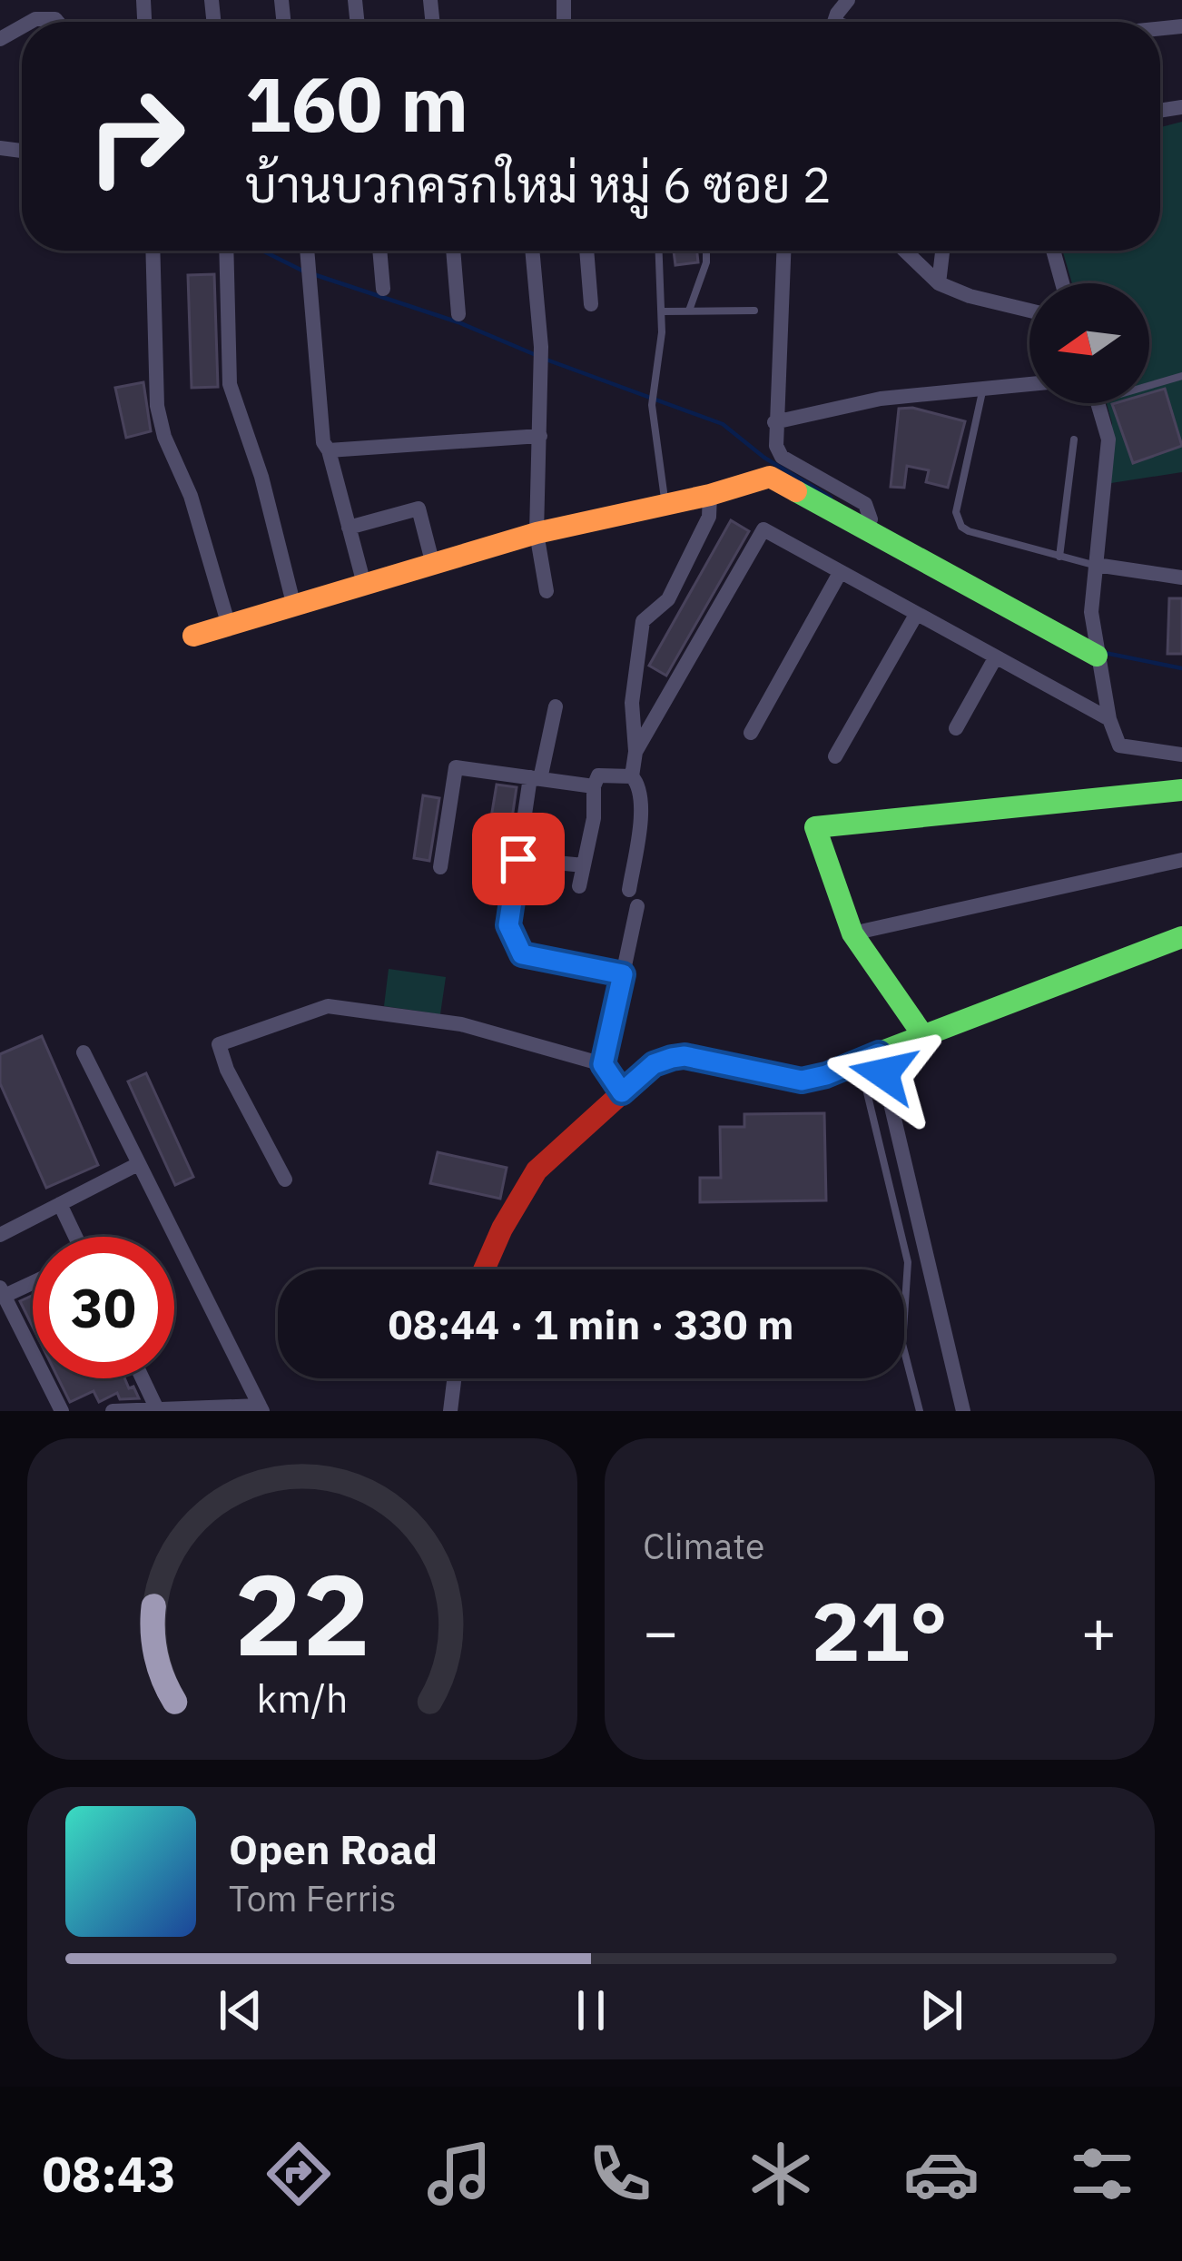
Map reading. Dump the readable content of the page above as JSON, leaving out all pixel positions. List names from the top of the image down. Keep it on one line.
{"north":"left","page":{"turn":["160 m","บ้านบวกครกใหม่ หมู่ 6 ซอย 2"],"limit":"30","trip":"08:44 · 1 min · 330 m","tile":"Climate","heat":["−","21°","+"],"song":["Open Road","Tom Ferris"],"tabs":"08:43","gauge":["22","km/h"]}}
